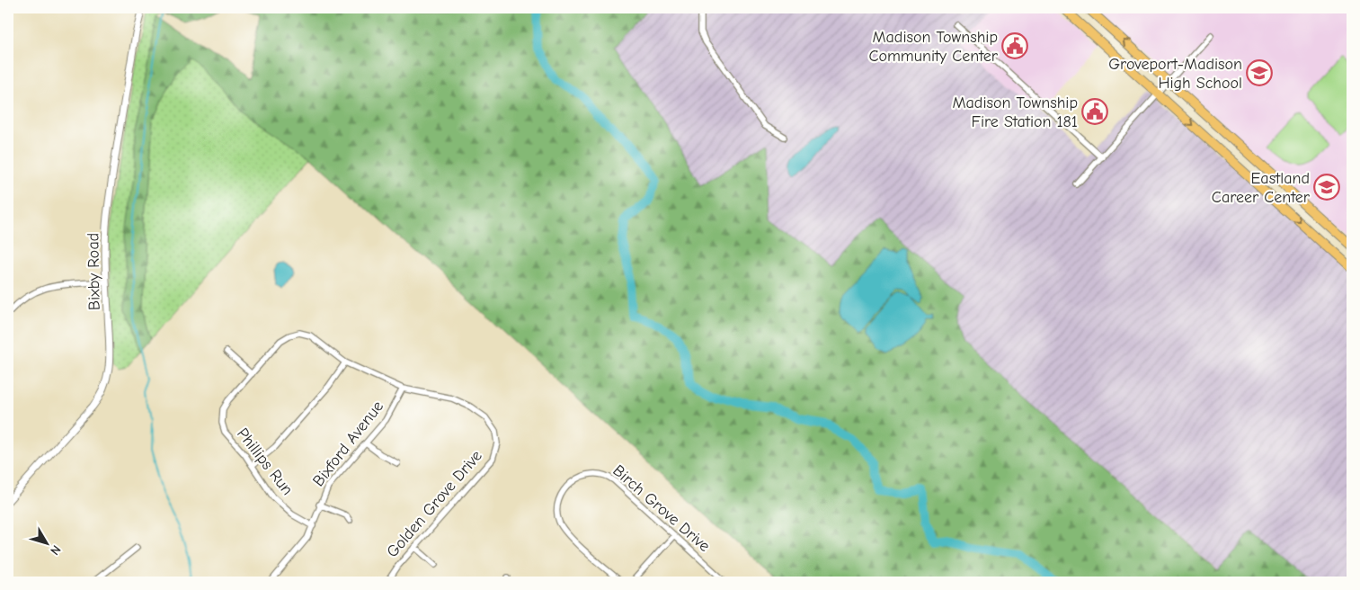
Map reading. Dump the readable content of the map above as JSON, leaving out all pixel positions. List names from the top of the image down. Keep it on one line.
{"streets":{"street":["Bixby Road","Bixford Avenue","Phillips Run","Golden Grove Drive","Birch Grove Drive"]},"crossings":[["Bixford Avenue","Phillips Run"],["Bixford Avenue","Golden Grove Drive"]],"places":{"public building":["Madison Township Community Center","Madison Township Fire Station 181"],"school or university":["Groveport-Madison High School","Eastland Career Center"]},"north":"bottom right"}
